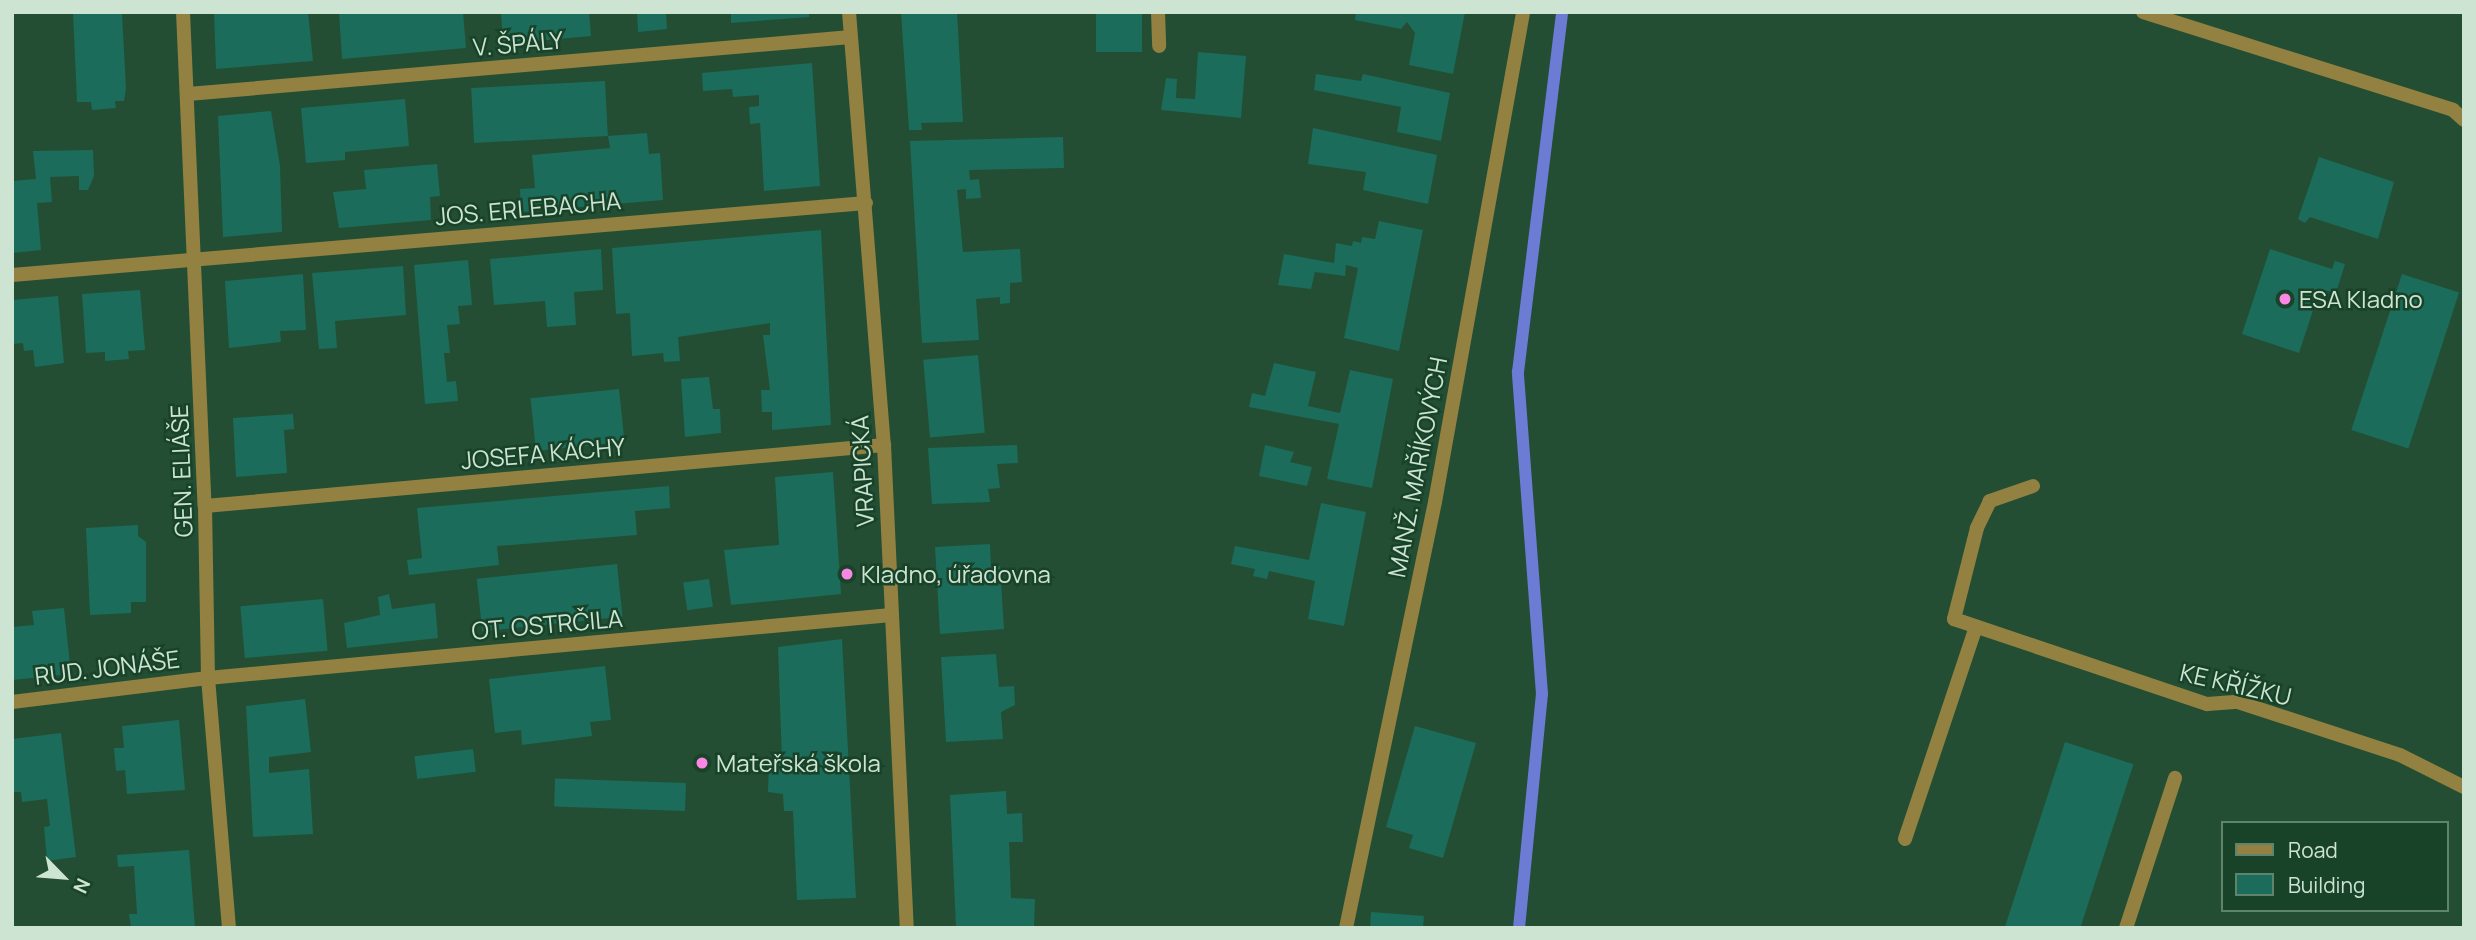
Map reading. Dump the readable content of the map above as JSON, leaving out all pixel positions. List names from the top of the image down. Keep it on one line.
{"streets":{"street":["V. ŠPÁLY","JOS. ERLEBACHA","JOSEFA KÁCHY","MANŽ. MAŘÍKOVÝCH","GEN. ELIÁŠE","VRAPICKÁ","OT. OSTRČILA","RUD. JONÁŠE","KE KŘÍŽKU"]},"crossings":[["V. ŠPÁLY","GEN. ELIÁŠE"],["V. ŠPÁLY","VRAPICKÁ"],["JOS. ERLEBACHA","GEN. ELIÁŠE"],["JOS. ERLEBACHA","VRAPICKÁ"],["JOSEFA KÁCHY","GEN. ELIÁŠE"],["JOSEFA KÁCHY","VRAPICKÁ"],["GEN. ELIÁŠE","OT. OSTRČILA"],["GEN. ELIÁŠE","RUD. JONÁŠE"],["VRAPICKÁ","OT. OSTRČILA"],["OT. OSTRČILA","RUD. JONÁŠE"]],"places":["ESA Kladno","Kladno, úřadovna","Mateřská škola"],"legend":["Road","Building"],"north":"bottom right"}
